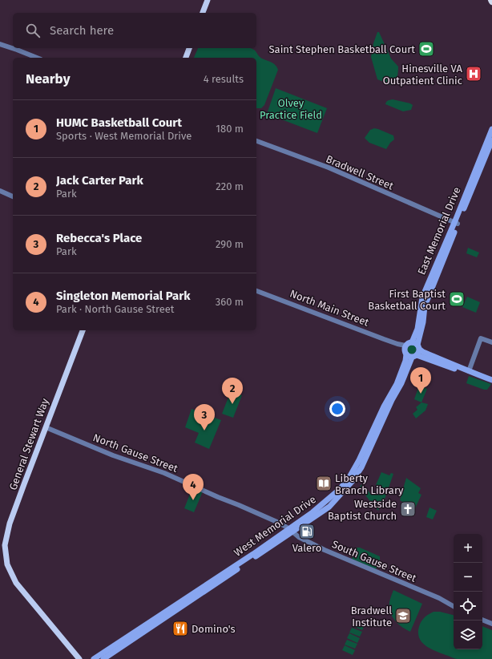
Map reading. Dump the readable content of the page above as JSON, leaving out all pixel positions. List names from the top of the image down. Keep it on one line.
{"streets":{"main road":["East Memorial Drive","General Stewart Way","West Memorial Drive"],"street":["Bradwell Street","North Main Street","North Gause Street","South Gause Street"]},"crossings":[["Bradwell Street","East Memorial Drive"],["East Memorial Drive","West Memorial Drive"],["North Main Street","West Memorial Drive"],["General Stewart Way","North Gause Street"],["North Gause Street","West Memorial Drive"],["North Gause Street","South Gause Street"],["West Memorial Drive","South Gause Street"]],"parks":["Olvey Practice Field"],"places":{"sports":["Saint Stephen Basketball Court","First Baptist Basketball Court"],"hospital":["Hinesville VA Outpatient Clinic"],"library":["Liberty Branch Library"],"church":["Westside Baptist Church"],"fuel station":["Valero"],"school or university":["Bradwell Institute"],"restaurant":["Domino's"]},"page":{"search":"Search here","heading":["Nearby","4 results"],"list":[{"mark":"1","name":"HUMC Basketball Court","note":"Sports · West Memorial Drive","value":"180 m"},{"mark":"2","name":"Jack Carter Park","note":"Park","value":"220 m"},{"mark":"3","name":"Rebecca's Place","note":"Park","value":"290 m"},{"mark":"4","name":"Singleton Memorial Park","note":"Park · North Gause Street","value":"360 m"}],"pins":["1","2","3","4"],"map_buttons":["+","−"]}}
